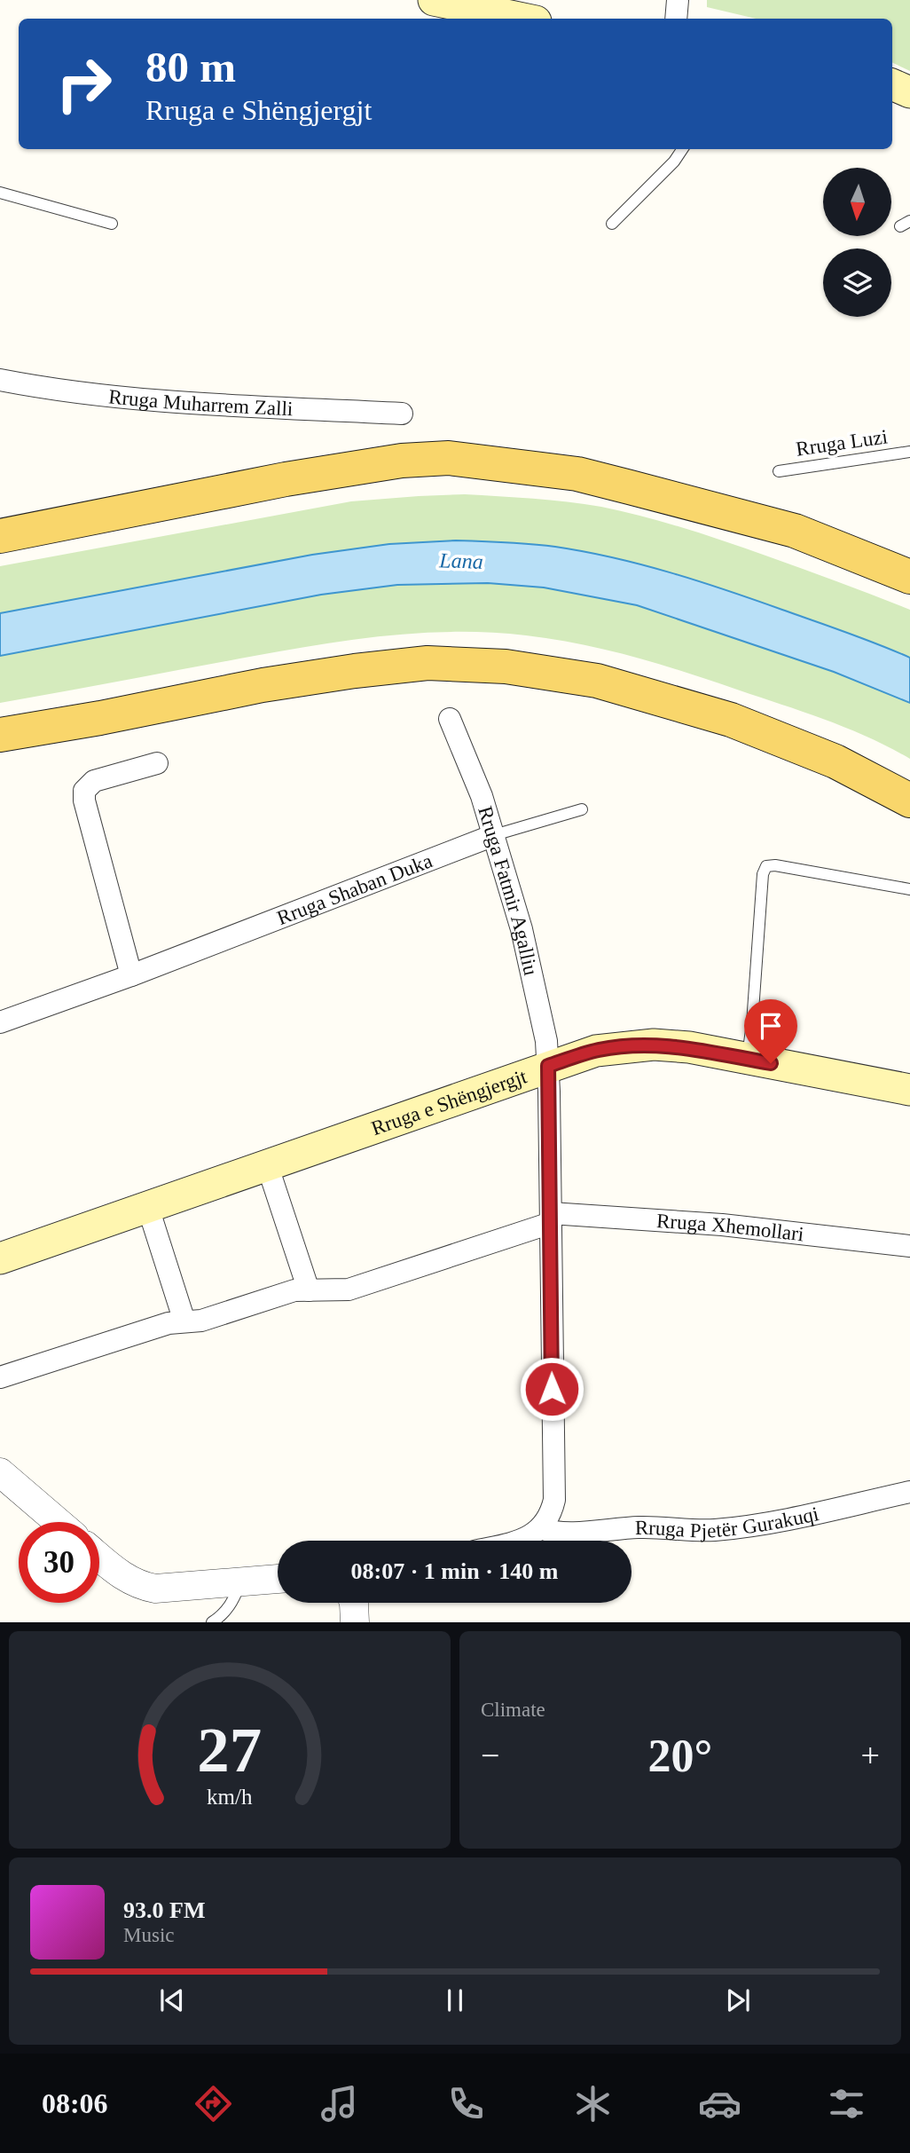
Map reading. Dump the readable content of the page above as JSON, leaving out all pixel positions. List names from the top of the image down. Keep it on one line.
{"streets":{"main road":["Rruga e Shëngjergjt"],"street":["Rruga Muharrem Zalli","Rruga Shaban Duka","Rruga Fatmir Agalliu","Rruga Xhemollari","Rruga Pjetër Gurakuqi"],"lane":["Rruga Luzi"]},"crossings":[["Rruga Shaban Duka","Rruga Fatmir Agalliu"],["Rruga Fatmir Agalliu","Rruga e Shëngjergjt"]],"water":["Lana"],"north":"bottom","page":{"turn":["80 m","Rruga e Shëngjergjt"],"limit":"30","trip":"08:07 · 1 min · 140 m","tile":"Climate","heat":["−","20°","+"],"song":["93.0 FM","Music"],"tabs":"08:06","gauge":["27","km/h"]}}
